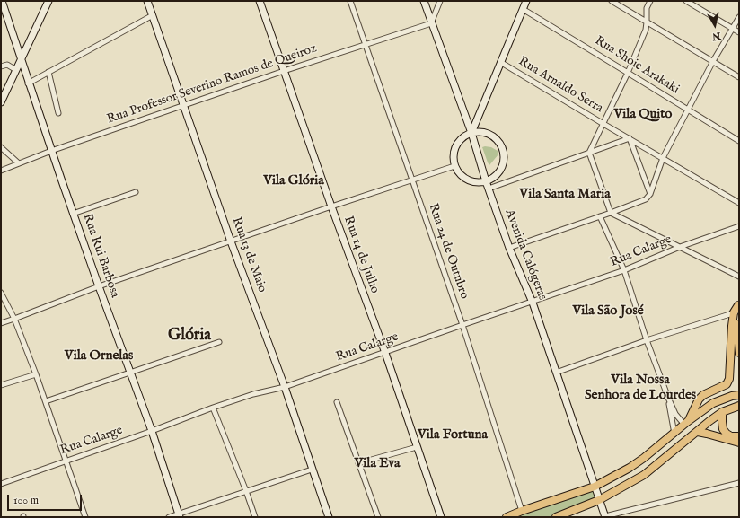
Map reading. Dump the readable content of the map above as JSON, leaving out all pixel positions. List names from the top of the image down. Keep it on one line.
{"streets":{"street":["Rua Shoie Arakaki","Rua Professor Severino Ramos de Queiroz","Rua Arnaldo Serra","Rua 24 de Outubro","Rua Calarge","Rua 13 de Maio","Rua 14 de Julho","Avenida Calógeras","Rua Rui Barbosa"]},"crossings":[["Rua Professor Severino Ramos de Queiroz","Rua 24 de Outubro"],["Rua Professor Severino Ramos de Queiroz","Rua 13 de Maio"],["Rua Professor Severino Ramos de Queiroz","Rua 14 de Julho"],["Rua Professor Severino Ramos de Queiroz","Avenida Calógeras"],["Rua Professor Severino Ramos de Queiroz","Rua Rui Barbosa"],["Rua 24 de Outubro","Rua Calarge"],["Rua Calarge","Rua 13 de Maio"],["Rua Calarge","Rua 14 de Julho"],["Rua Calarge","Avenida Calógeras"],["Rua Calarge","Rua Rui Barbosa"]],"districts":["Vila Quito","Vila Glória","Vila Santa Maria","Vila São José","Glória","Vila Ornelas","Vila Nossa Senhora de Lourdes","Vila Fortuna","Vila Eva"],"scale_bar":"100 m","north":"bottom"}
